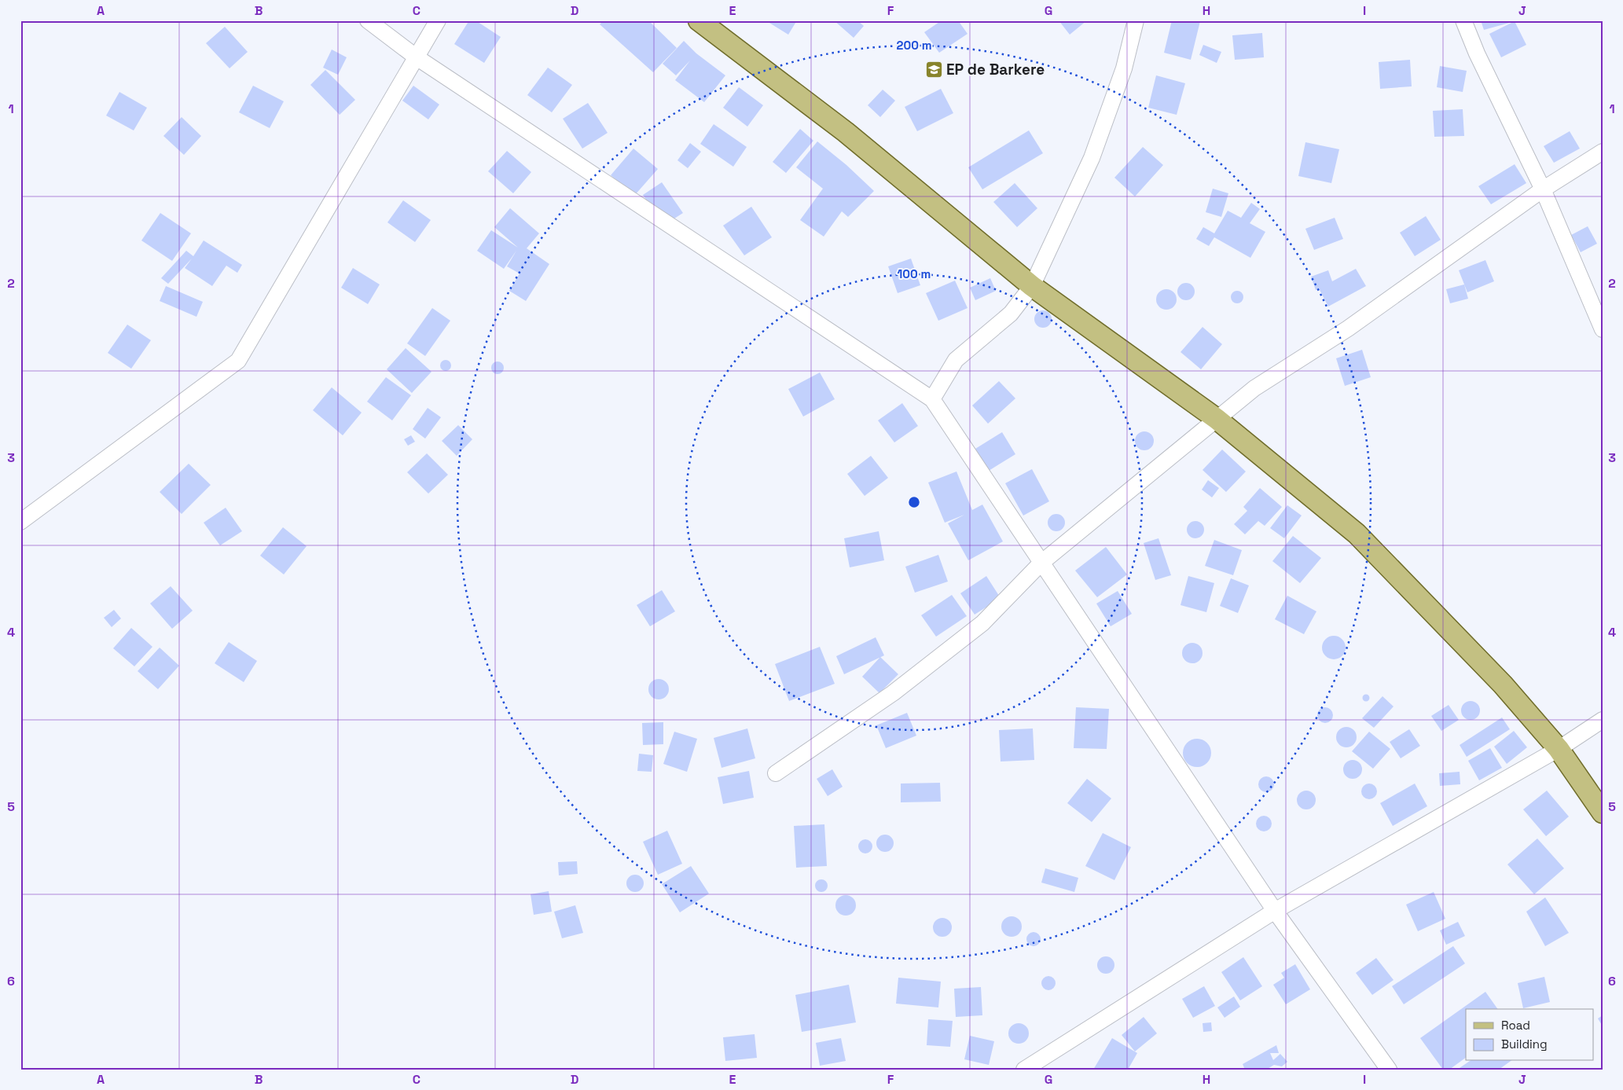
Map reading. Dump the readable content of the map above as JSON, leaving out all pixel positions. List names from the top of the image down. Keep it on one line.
{"places":{"school or university":["EP de Barkere"]},"legend":["Road","Building"],"grid":{"columns":["A","B","C","D","E","F","G","H","I","J"],"rows":["1","2","3","4","5","6"]},"rings":["200 m","100 m"]}
